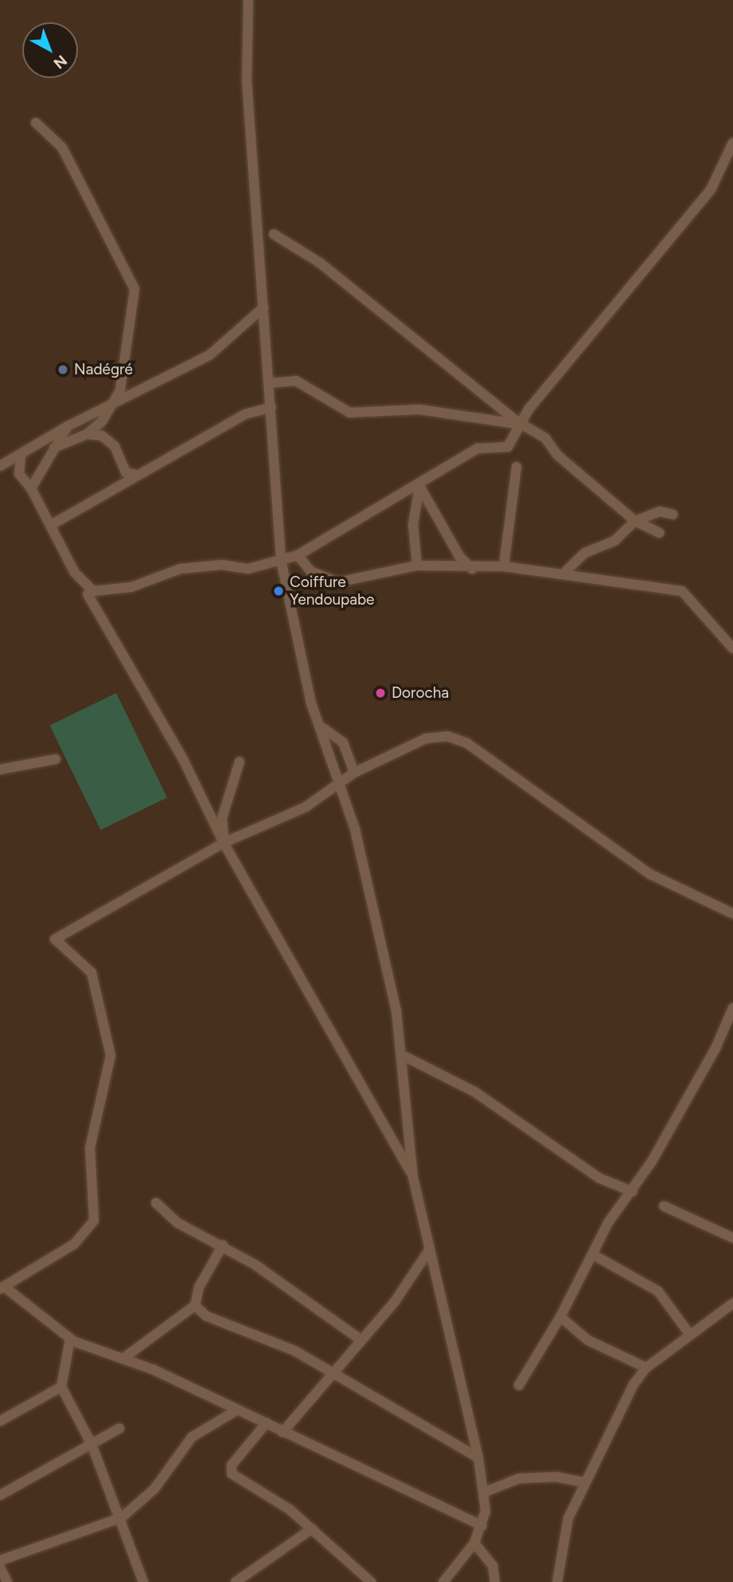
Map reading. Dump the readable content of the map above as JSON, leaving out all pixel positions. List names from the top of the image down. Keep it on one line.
{"places":["Nadégré","Coiffure Yendoupabe","Dorocha"],"north":"bottom right"}
